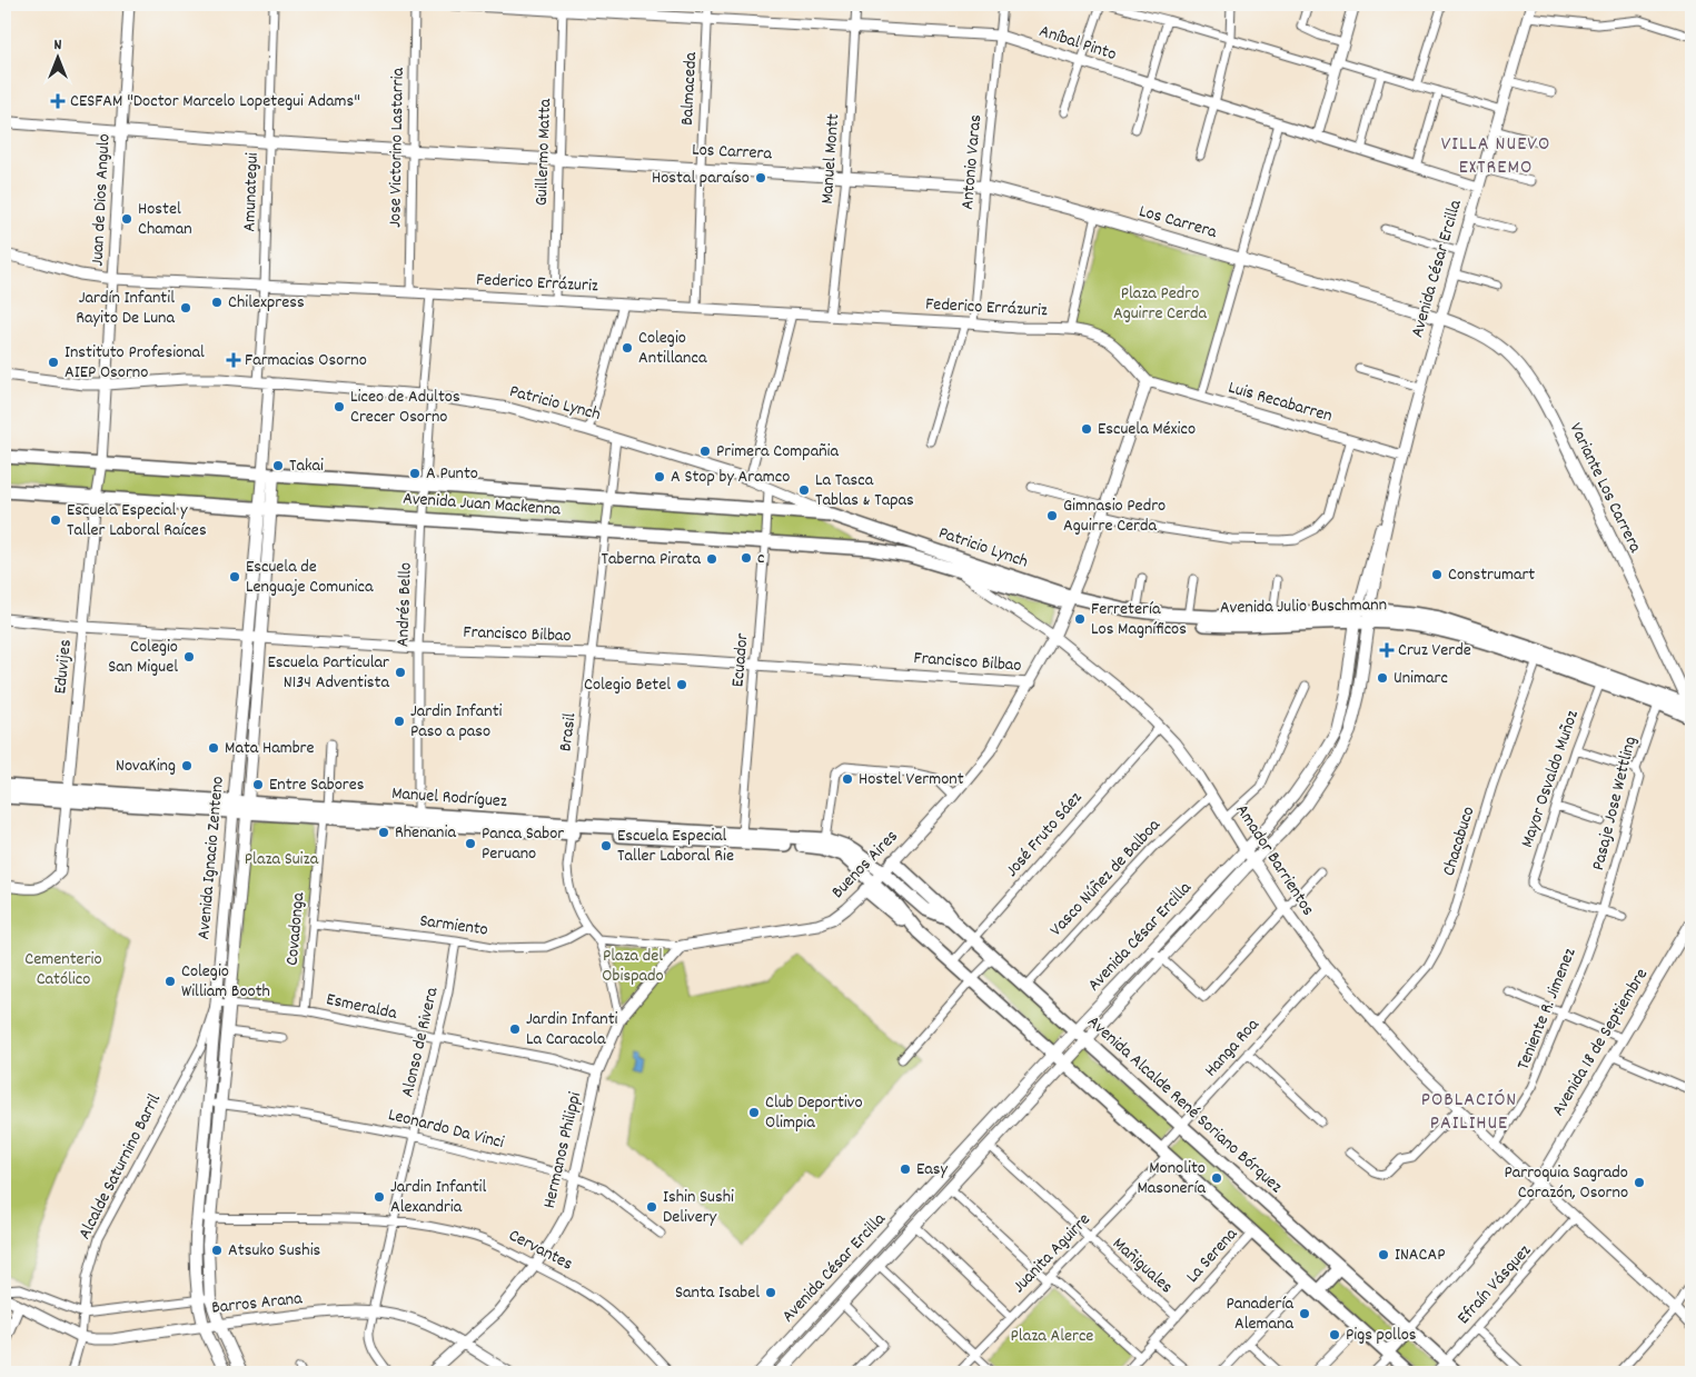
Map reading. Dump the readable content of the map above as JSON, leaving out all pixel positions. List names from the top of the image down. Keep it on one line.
{"streets":{"main road":["Los Carrera","Avenida César Ercilla","Patricio Lynch","Variante Los Carrera","Avenida Juan Mackenna","Avenida Julio Buschmann","Manuel Rodríguez","Avenida Ignacio Zenteno","Avenida Alcalde René Soriano Bórquez"],"street":["Aníbal Pinto","Balmaceda","Jose Victorino Lastarria","Guillermo Matta","Manuel Montt","Antonio Varas","Amunategui","Juan de Dios Angulo","Federico Errázuriz","Luis Recabarren","Andrés Bello","Francisco Bilbao","Ecuador","Eduvijes","Brasil","Mayor Osvaldo Muñoz","Pasaje Jose Wettling","José Fruto Sáez","Chacabuco","Amador Barrientos","Buenos Aires","Vasco Núñez de Balboa","Sarmiento","Covadonga","Esmeralda","Teniente R. Jimenez","Alonso de Rivera","Avenida 18 de Septiembre","Hanga Roa","Leonardo Da Vinci","Hermanos Philippi","Alcalde Saturnino Barril","Cervantes","Juanita Aguirre","La Serena","Mañiguales","Efraín Vásquez","Barros Arana"]},"crossings":[["Aníbal Pinto","Balmaceda"],["Aníbal Pinto","Guillermo Matta"],["Aníbal Pinto","Manuel Montt"],["Aníbal Pinto","Antonio Varas"],["Aníbal Pinto","Avenida César Ercilla"],["Balmaceda","Los Carrera"],["Balmaceda","Federico Errázuriz"],["Jose Victorino Lastarria","Los Carrera"],["Jose Victorino Lastarria","Federico Errázuriz"],["Guillermo Matta","Los Carrera"],["Guillermo Matta","Federico Errázuriz"],["Los Carrera","Manuel Montt"],["Los Carrera","Antonio Varas"],["Los Carrera","Amunategui"],["Los Carrera","Juan de Dios Angulo"],["Los Carrera","Avenida César Ercilla"],["Los Carrera","Variante Los Carrera"],["Manuel Montt","Federico Errázuriz"],["Antonio Varas","Federico Errázuriz"],["Amunategui","Federico Errázuriz"],["Amunategui","Patricio Lynch"],["Juan de Dios Angulo","Federico Errázuriz"],["Juan de Dios Angulo","Patricio Lynch"],["Juan de Dios Angulo","Avenida Juan Mackenna"],["Juan de Dios Angulo","Eduvijes"],["Avenida César Ercilla","Luis Recabarren"],["Avenida César Ercilla","Variante Los Carrera"],["Avenida César Ercilla","Avenida Julio Buschmann"],["Avenida César Ercilla","Amador Barrientos"],["Avenida César Ercilla","Avenida Alcalde René Soriano Bórquez"],["Avenida César Ercilla","Mañiguales"],["Federico Errázuriz","Luis Recabarren"],["Federico Errázuriz","Buenos Aires"],["Luis Recabarren","Buenos Aires"],["Patricio Lynch","Avenida Juan Mackenna"],["Patricio Lynch","Andrés Bello"],["Patricio Lynch","Avenida Julio Buschmann"],["Patricio Lynch","Ecuador"],["Patricio Lynch","Brasil"],["Patricio Lynch","Buenos Aires"],["Variante Los Carrera","Avenida Julio Buschmann"],["Avenida Juan Mackenna","Andrés Bello"],["Avenida Juan Mackenna","Avenida Julio Buschmann"],["Avenida Juan Mackenna","Ecuador"],["Avenida Juan Mackenna","Eduvijes"],["Avenida Juan Mackenna","Brasil"],["Avenida Juan Mackenna","Avenida Ignacio Zenteno"],["Avenida Juan Mackenna","Amador Barrientos"],["Avenida Juan Mackenna","Buenos Aires"],["Andrés Bello","Francisco Bilbao"],["Andrés Bello","Manuel Rodríguez"],["Avenida Julio Buschmann","Mayor Osvaldo Muñoz"],["Avenida Julio Buschmann","Pasaje Jose Wettling"],["Avenida Julio Buschmann","Chacabuco"],["Avenida Julio Buschmann","Buenos Aires"],["Francisco Bilbao","Ecuador"],["Francisco Bilbao","Eduvijes"],["Francisco Bilbao","Brasil"],["Francisco Bilbao","Avenida Ignacio Zenteno"],["Francisco Bilbao","Buenos Aires"],["Ecuador","Manuel Rodríguez"],["Eduvijes","Manuel Rodríguez"],["Brasil","Manuel Rodríguez"],["Brasil","Buenos Aires"],["Brasil","Sarmiento"],["Brasil","Hermanos Philippi"],["Mayor Osvaldo Muñoz","Pasaje Jose Wettling"],["Mayor Osvaldo Muñoz","Teniente R. Jimenez"],["Manuel Rodríguez","José Fruto Sáez"],["Manuel Rodríguez","Avenida Ignacio Zenteno"],["Manuel Rodríguez","Buenos Aires"],["Manuel Rodríguez","Covadonga"],["Manuel Rodríguez","Avenida Alcalde René Soriano Bórquez"],["Pasaje Jose Wettling","Teniente R. Jimenez"],["José Fruto Sáez","Amador Barrientos"],["José Fruto Sáez","Avenida Alcalde René Soriano Bórquez"],["Chacabuco","Amador Barrientos"],["Avenida Ignacio Zenteno","Esmeralda"],["Avenida Ignacio Zenteno","Leonardo Da Vinci"],["Avenida Ignacio Zenteno","Alcalde Saturnino Barril"],["Avenida Ignacio Zenteno","Cervantes"],["Avenida Ignacio Zenteno","Barros Arana"],["Amador Barrientos","Buenos Aires"],["Amador Barrientos","Vasco Núñez de Balboa"],["Amador Barrientos","Teniente R. Jimenez"],["Amador Barrientos","Avenida 18 de Septiembre"],["Amador Barrientos","Hanga Roa"],["Amador Barrientos","Efraín Vásquez"],["Buenos Aires","Avenida Alcalde René Soriano Bórquez"],["Buenos Aires","Hermanos Philippi"],["Vasco Núñez de Balboa","Avenida Alcalde René Soriano Bórquez"],["Sarmiento","Covadonga"],["Sarmiento","Alonso de Rivera"],["Covadonga","Esmeralda"],["Esmeralda","Alonso de Rivera"],["Esmeralda","Hermanos Philippi"],["Esmeralda","Alcalde Saturnino Barril"],["Alonso de Rivera","Leonardo Da Vinci"],["Alonso de Rivera","Cervantes"],["Alonso de Rivera","Barros Arana"],["Hanga Roa","Avenida Alcalde René Soriano Bórquez"],["Hanga Roa","Juanita Aguirre"],["Avenida Alcalde René Soriano Bórquez","Efraín Vásquez"],["Leonardo Da Vinci","Hermanos Philippi"],["Hermanos Philippi","Cervantes"],["Hermanos Philippi","Barros Arana"],["Alcalde Saturnino Barril","Barros Arana"],["Juanita Aguirre","Mañiguales"],["La Serena","Mañiguales"]],"districts":["VILLA NUEVO EXTREMO","POBLACIÓN PAILIHUE"],"parks":["Plaza Pedro Aguirre Cerda","Plaza Suiza","Plaza del Obispado","Cementerio Católico","Plaza Alerce"],"places":{"health":["CESFAM \"Doctor Marcelo Lopetegui Adams\"","Farmacias Osorno","Cruz Verde"],"other":["Hostal paraíso","Hostel Chaman","Chilexpress","Jardín Infantil Rayito De Luna","Colegio Antillanca","Instituto Profesional AIEP Osorno","Liceo de Adultos Crecer Osorno","Escuela México","Primera Compañia","Takai","A Punto","A Stop by Aramco","La Tasca Tablas & Tapas","Gimnasio Pedro Aguirre Cerda","Escuela Especial y Taller Laboral Raíces","c","Taberna Pirata","Construmart","Escuela de Lenguaje Comunica","Ferretería Los Magníficos","Colegio San Miguel","Escuela Particular N134 Adventista","Unimarc","Colegio Betel","Jardin Infanti Paso a paso","Mata Hambre","NovaKing","Hostel Vermont","Entre Sabores","Rhenania","Panca Sabor Peruano","Escuela Especial Taller Laboral Rie","Colegio William Booth","Jardin Infanti La Caracola","Club Deportivo Olimpia","Easy","Monolito Masonería","Parroquia Sagrado Corazón, Osorno","Jardin Infantil Alexandria","Ishin Sushi Delivery","Atsuko Sushis","INACAP","Santa Isabel","Panadería Alemana","Pigs pollos"]},"north":"top"}
